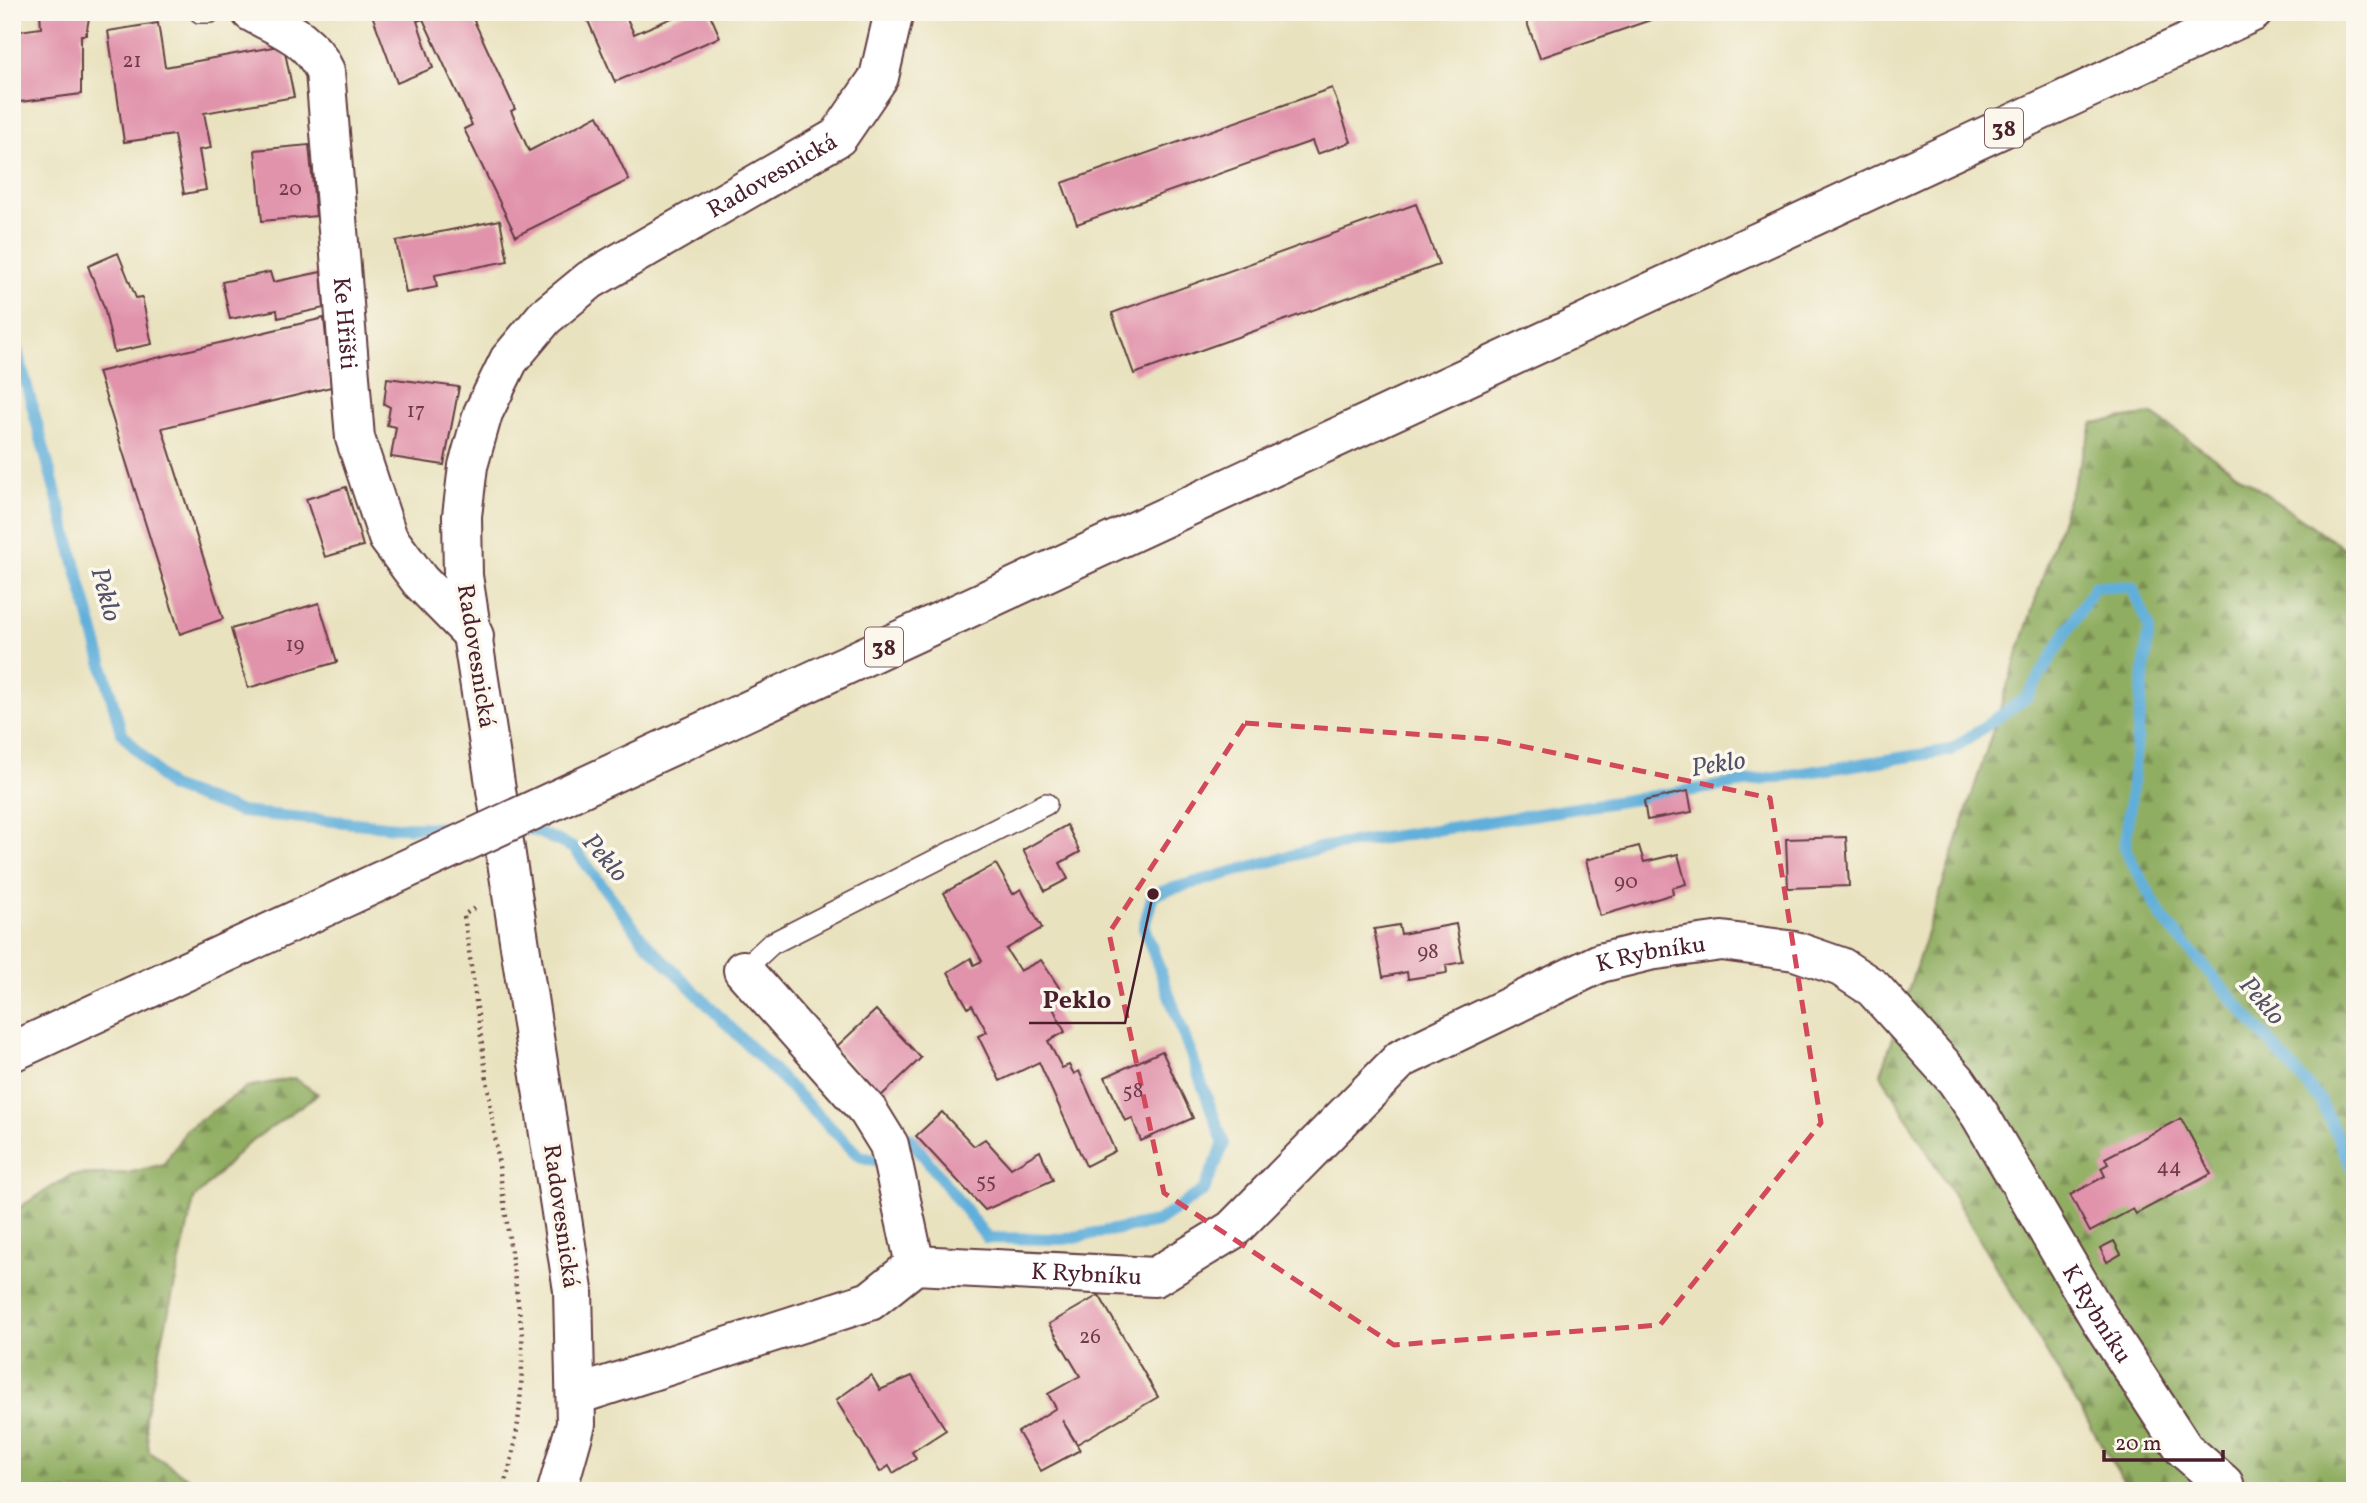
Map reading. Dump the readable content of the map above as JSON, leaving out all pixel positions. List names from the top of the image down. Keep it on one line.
{"streets":{"street":["38","Radovesnická","Ke Hřišti","K Rybníku"]},"crossings":[["Radovesnická","Ke Hřišti"]],"water":["Peklo"],"places":["Peklo"],"house_numbers":["21","20","17","19","90","98","58","44","55","26"],"scale_bar":"20 m"}
